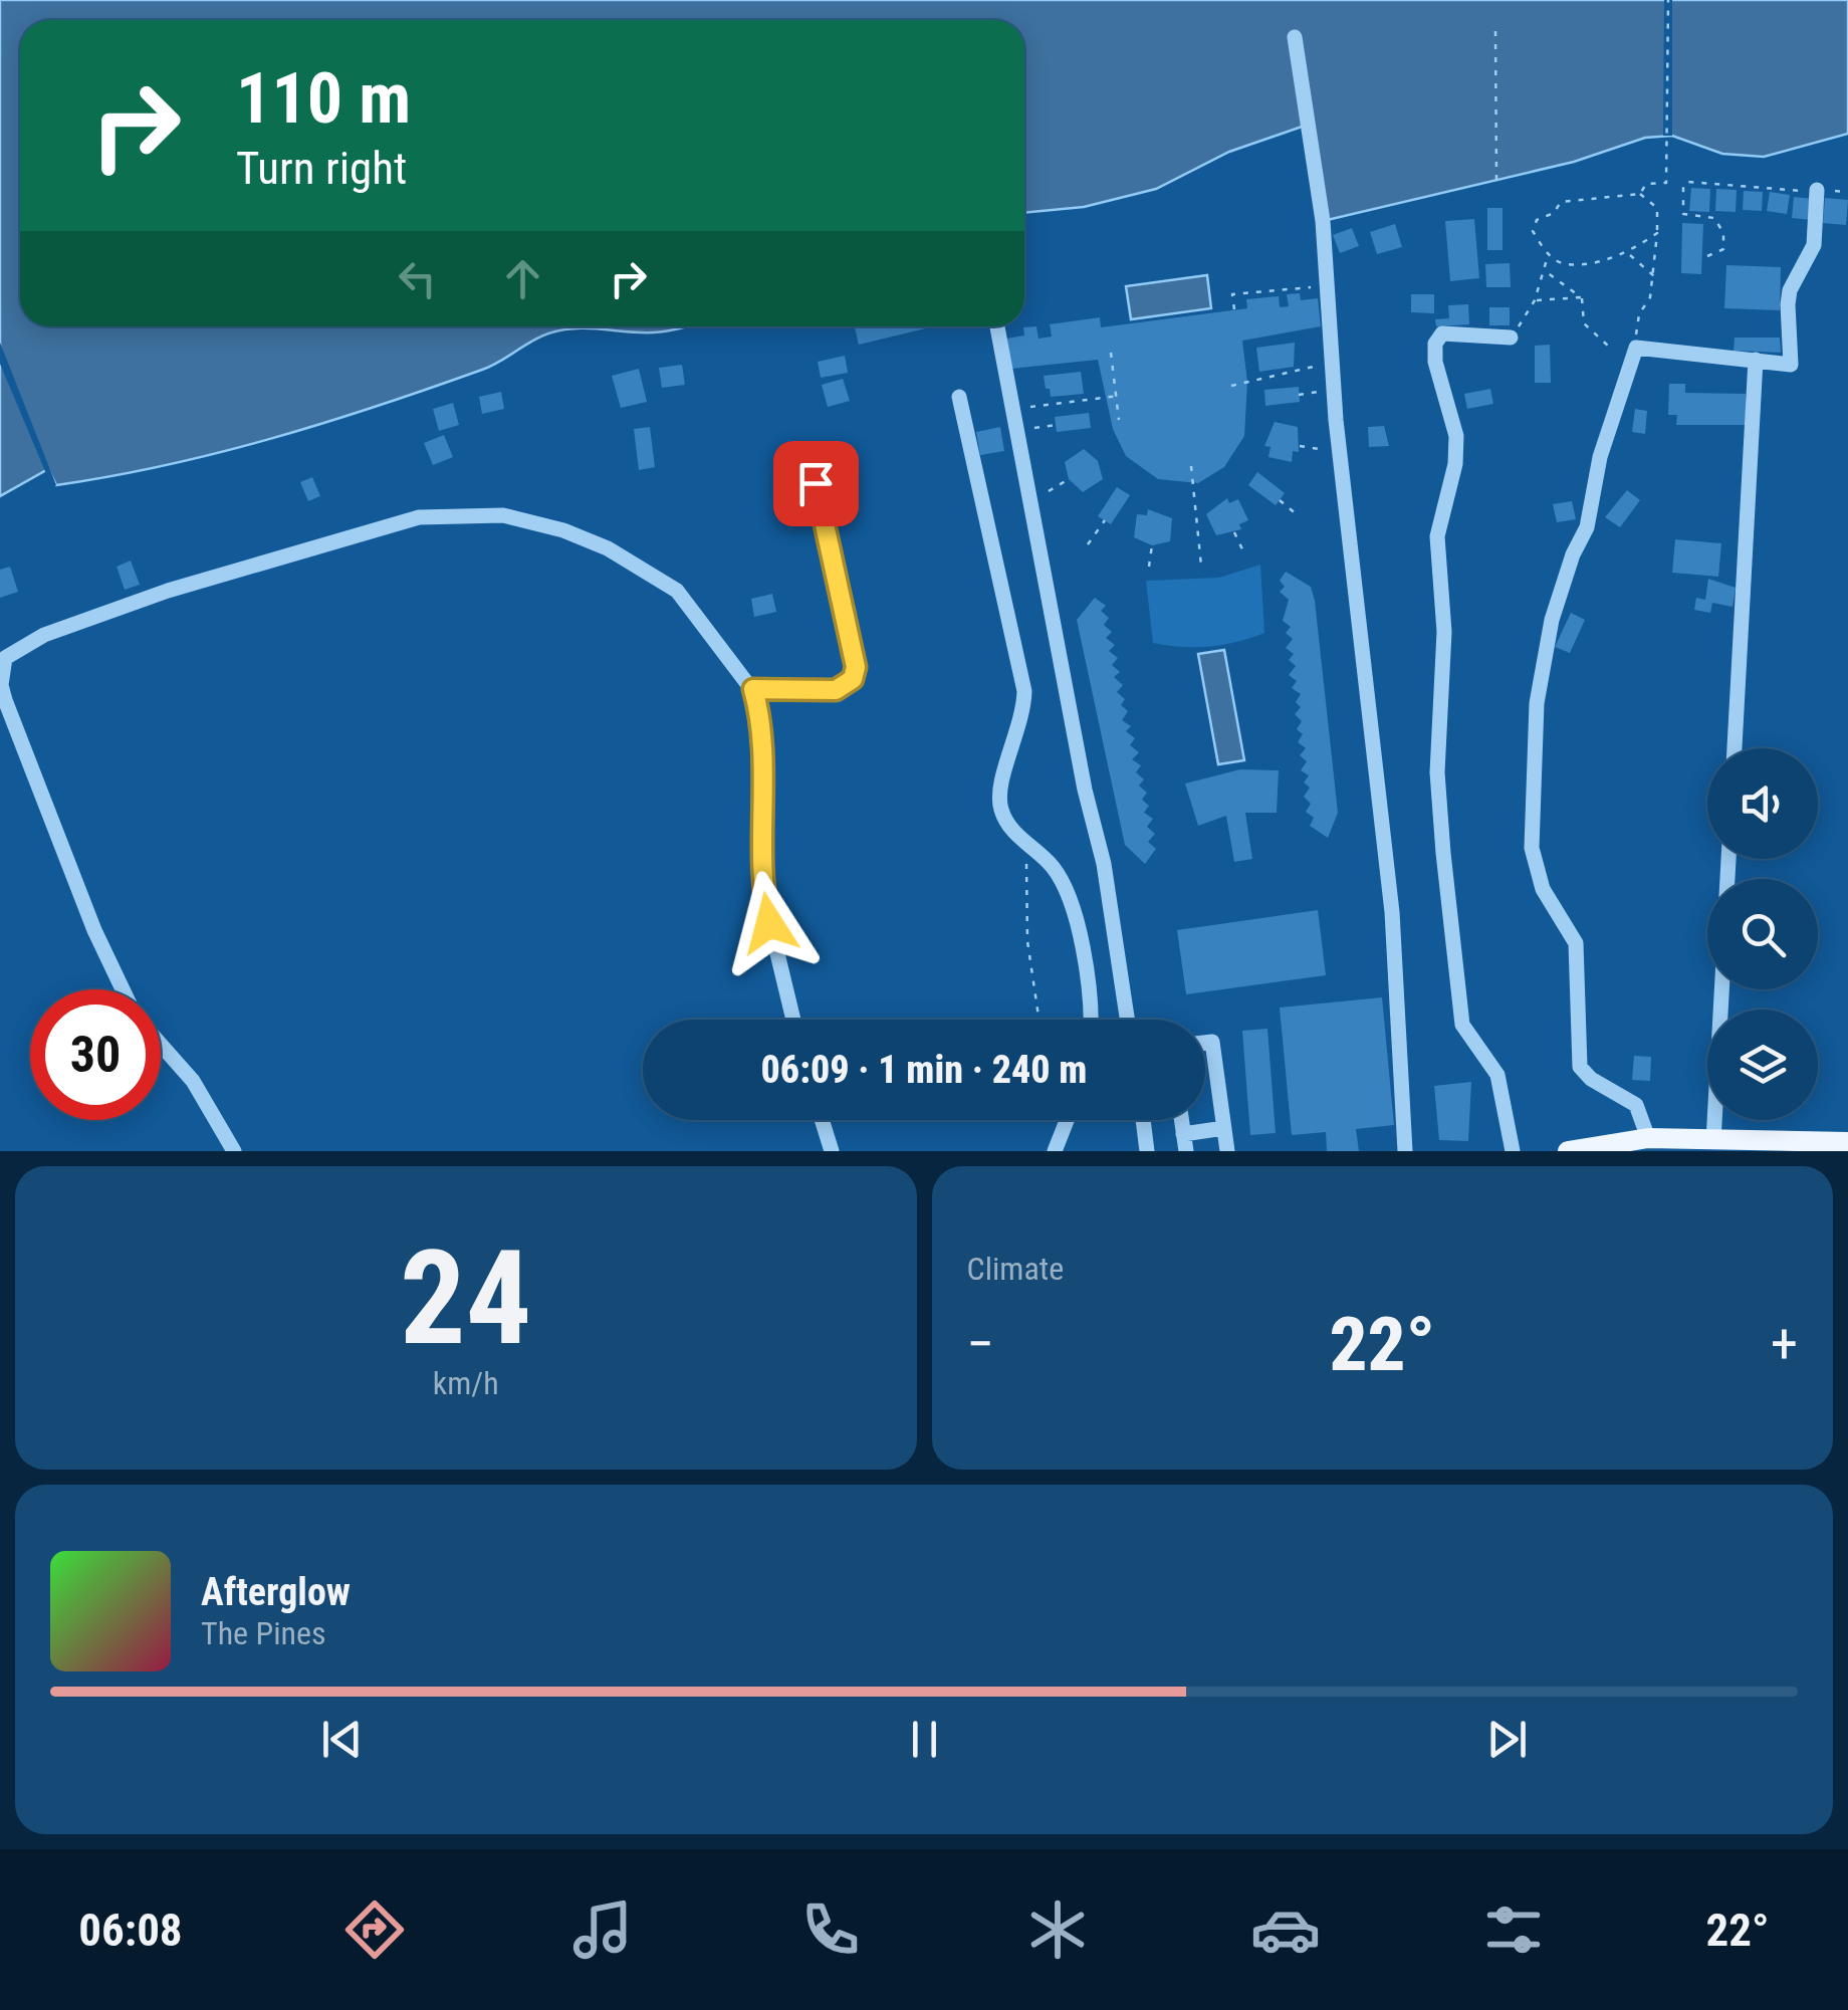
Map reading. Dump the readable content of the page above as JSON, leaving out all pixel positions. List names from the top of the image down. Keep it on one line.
{"page":{"turn":["110 m","Turn right"],"limit":"30","trip":"06:09 · 1 min · 240 m","tile":[["24","km/h"],"Climate"],"heat":["−","22°","+"],"song":["Afterglow","The Pines"],"tabs":["06:08","22°"]}}
